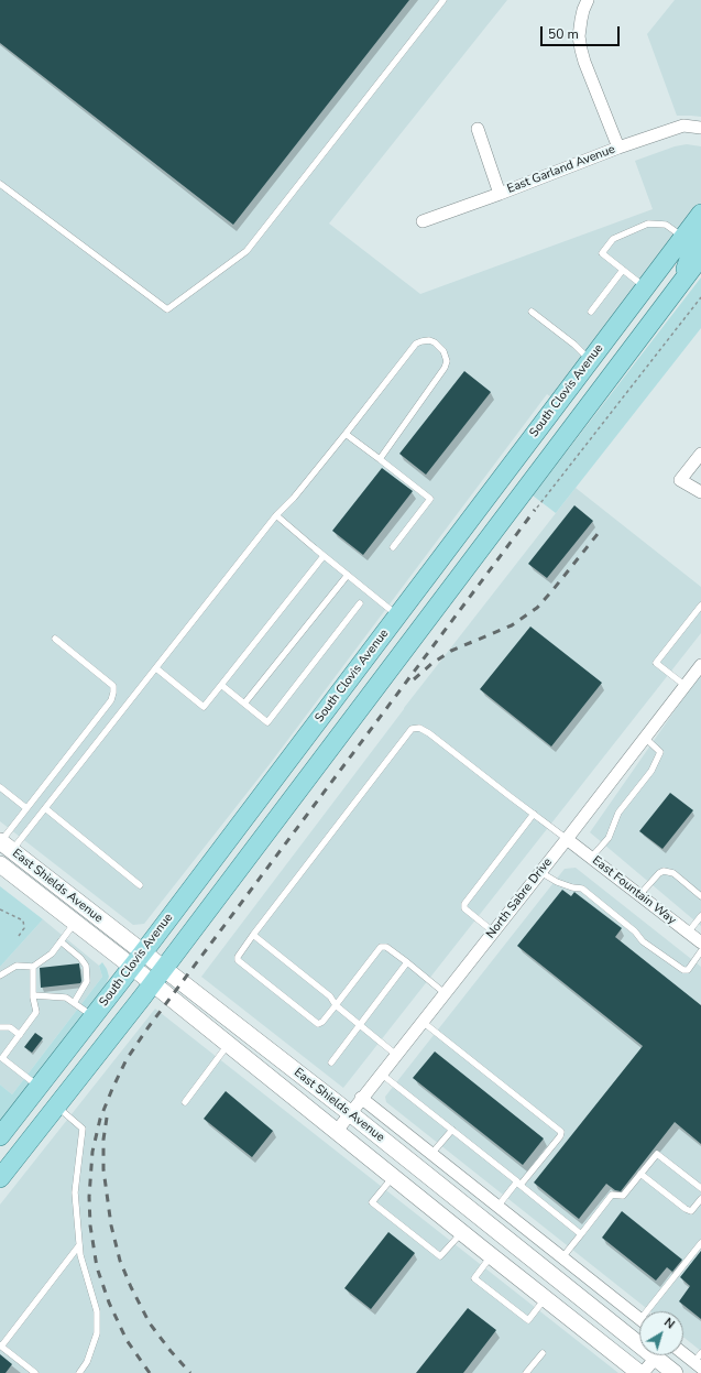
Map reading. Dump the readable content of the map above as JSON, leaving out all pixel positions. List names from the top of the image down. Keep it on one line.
{"streets":{"main road":["South Clovis Avenue","East Shields Avenue"],"street":["East Garland Avenue","East Fountain Way","North Sabre Drive"]},"crossings":[["South Clovis Avenue","East Shields Avenue"],["East Shields Avenue","North Sabre Drive"],["East Fountain Way","North Sabre Drive"]],"scale_bar":"50 m","north":"top right"}
